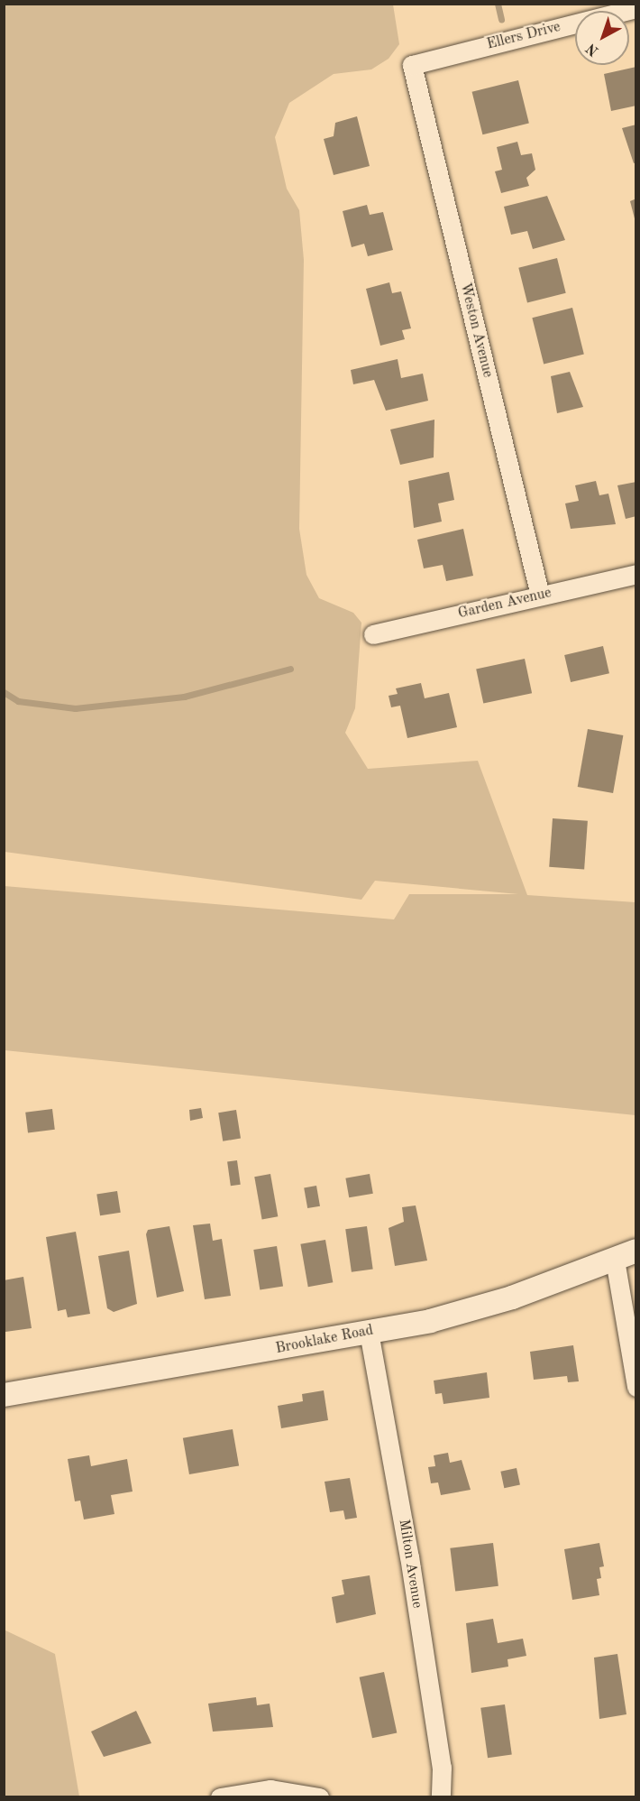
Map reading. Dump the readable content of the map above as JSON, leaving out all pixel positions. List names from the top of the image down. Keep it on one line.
{"streets":{"street":["Ellers Drive","Weston Avenue","Garden Avenue","Brooklake Road","Milton Avenue"]},"crossings":[["Ellers Drive","Weston Avenue"],["Weston Avenue","Garden Avenue"],["Brooklake Road","Milton Avenue"]],"north":"bottom left"}
